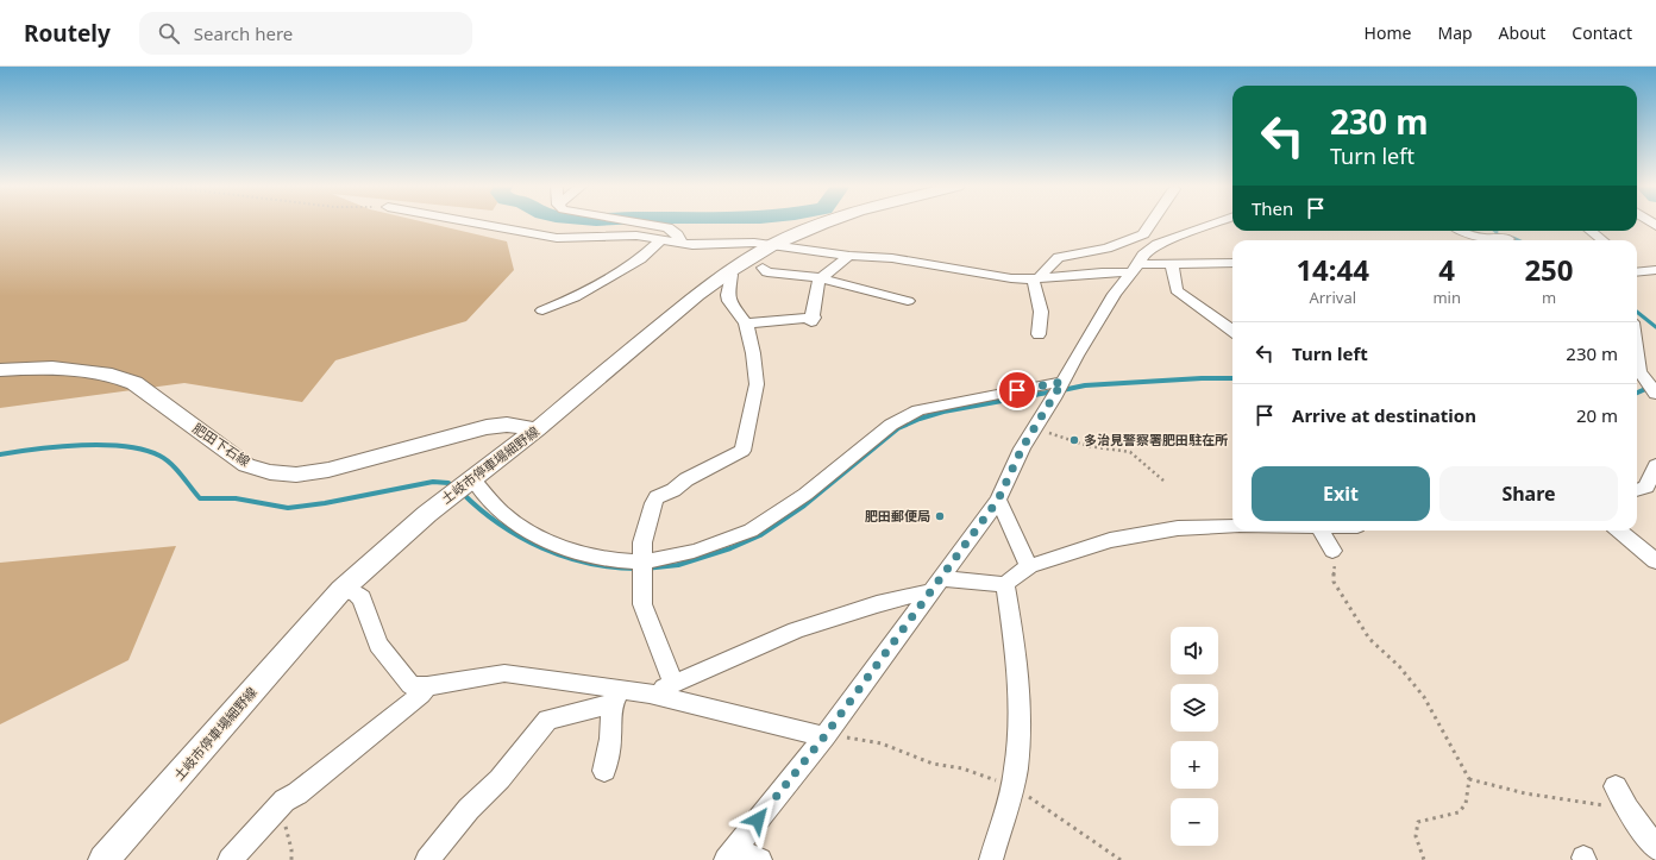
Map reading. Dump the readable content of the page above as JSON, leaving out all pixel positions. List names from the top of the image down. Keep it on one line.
{"streets":{"main road":["肥田下石線","土岐市停車場細野線"]},"crossings":[["肥田下石線","土岐市停車場細野線"]],"places":["多治見警察署肥田駐在所","肥田郵便局"],"page":{"header":"Routely","search":"Search here","nav":["Home","Map","About","Contact"],"turn":["230 m","Turn left"],"then":"Then","eta":["14:44","Arrival","4","min","250","m"],"list":[{"name":"Turn left","value":"230 m"},{"name":"Arrive at destination","value":"20 m"}],"buttons":["Exit","Share"],"map_buttons":["+","−"]}}
